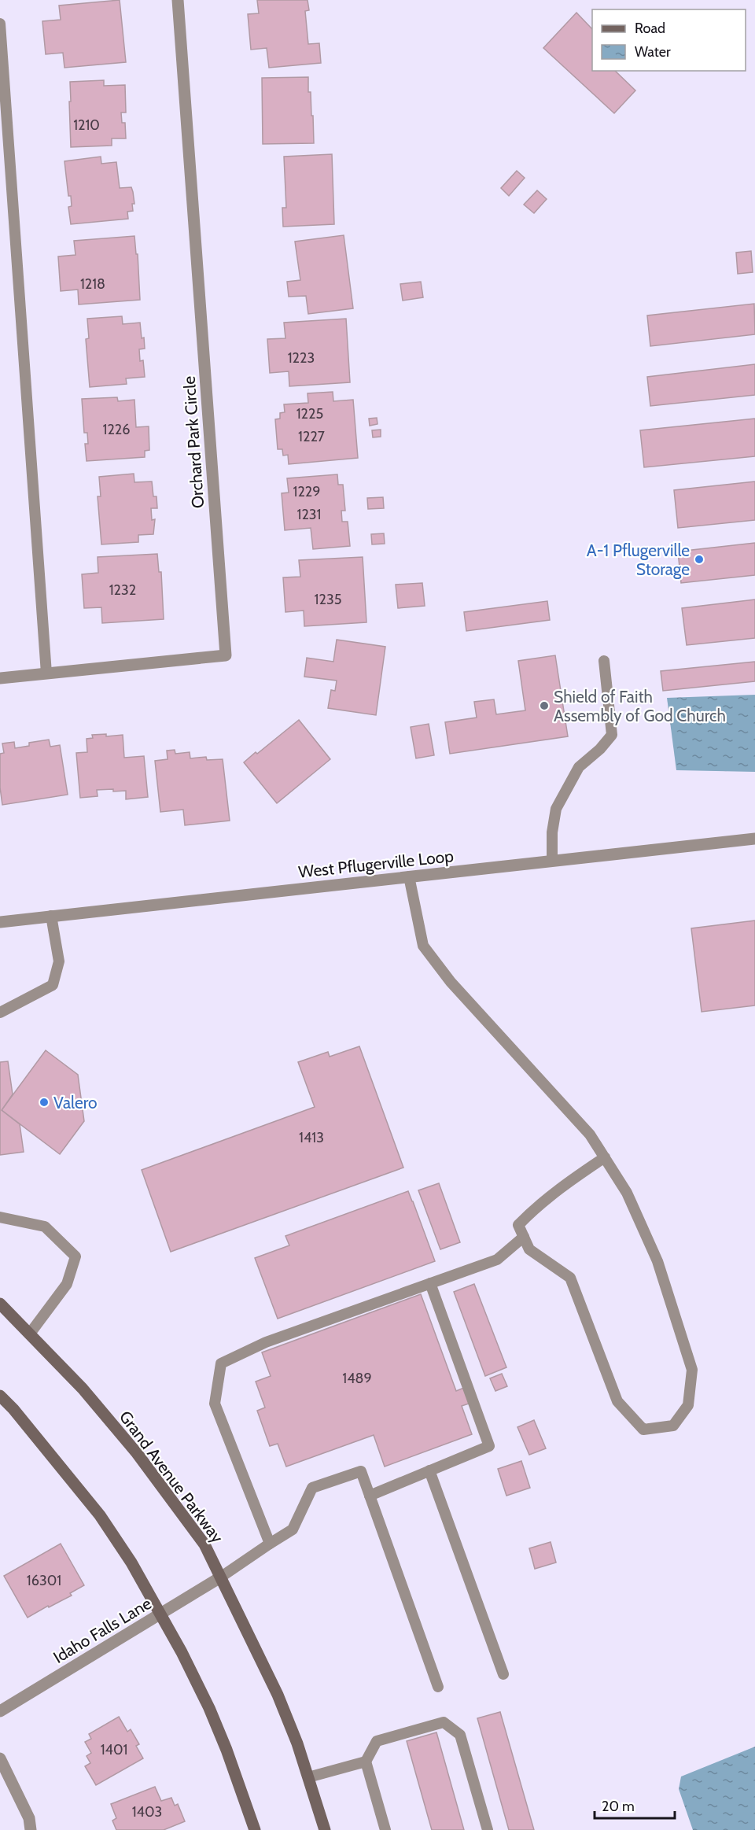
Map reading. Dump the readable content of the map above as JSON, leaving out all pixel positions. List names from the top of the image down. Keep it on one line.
{"streets":{"main road":["Grand Avenue Parkway"],"street":["Orchard Park Circle","West Pflugerville Loop","Idaho Falls Lane"]},"crossings":[["Grand Avenue Parkway","Idaho Falls Lane"]],"places":["A-1 Pflugerville Storage","Shield of Faith Assembly of God Church","Valero"],"house_numbers":["1210","1218","1223","1225","1226","1227","1229","1231","1232","1235","1413","1489","16301","1401","1403"],"legend":["Road","Water"],"scale_bar":"20 m"}
